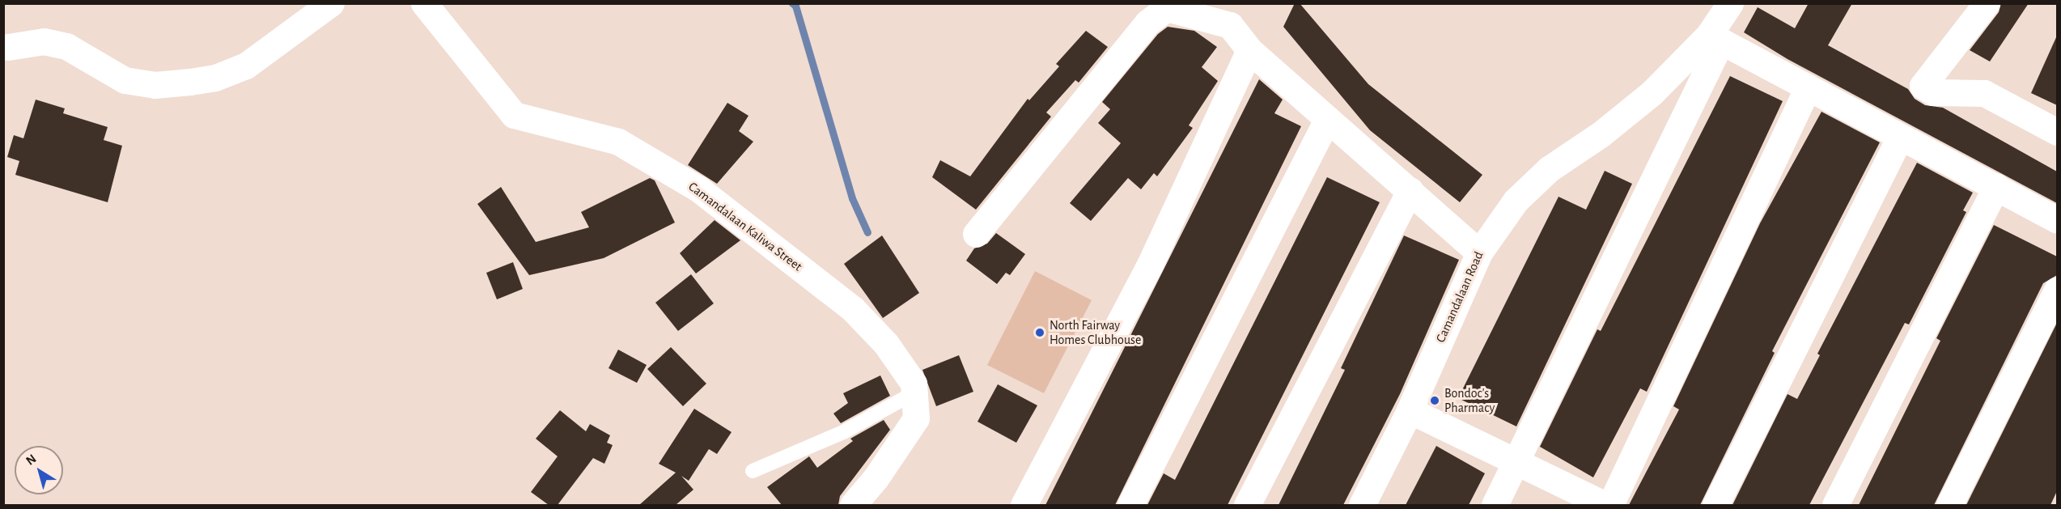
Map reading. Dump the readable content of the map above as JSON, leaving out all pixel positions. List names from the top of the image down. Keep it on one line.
{"streets":{"street":["Camandalaan Kaliwa Street","Camandalaan Road"]},"places":["North Fairway Homes Clubhouse","Bondoc's Pharmacy"],"north":"top left"}
